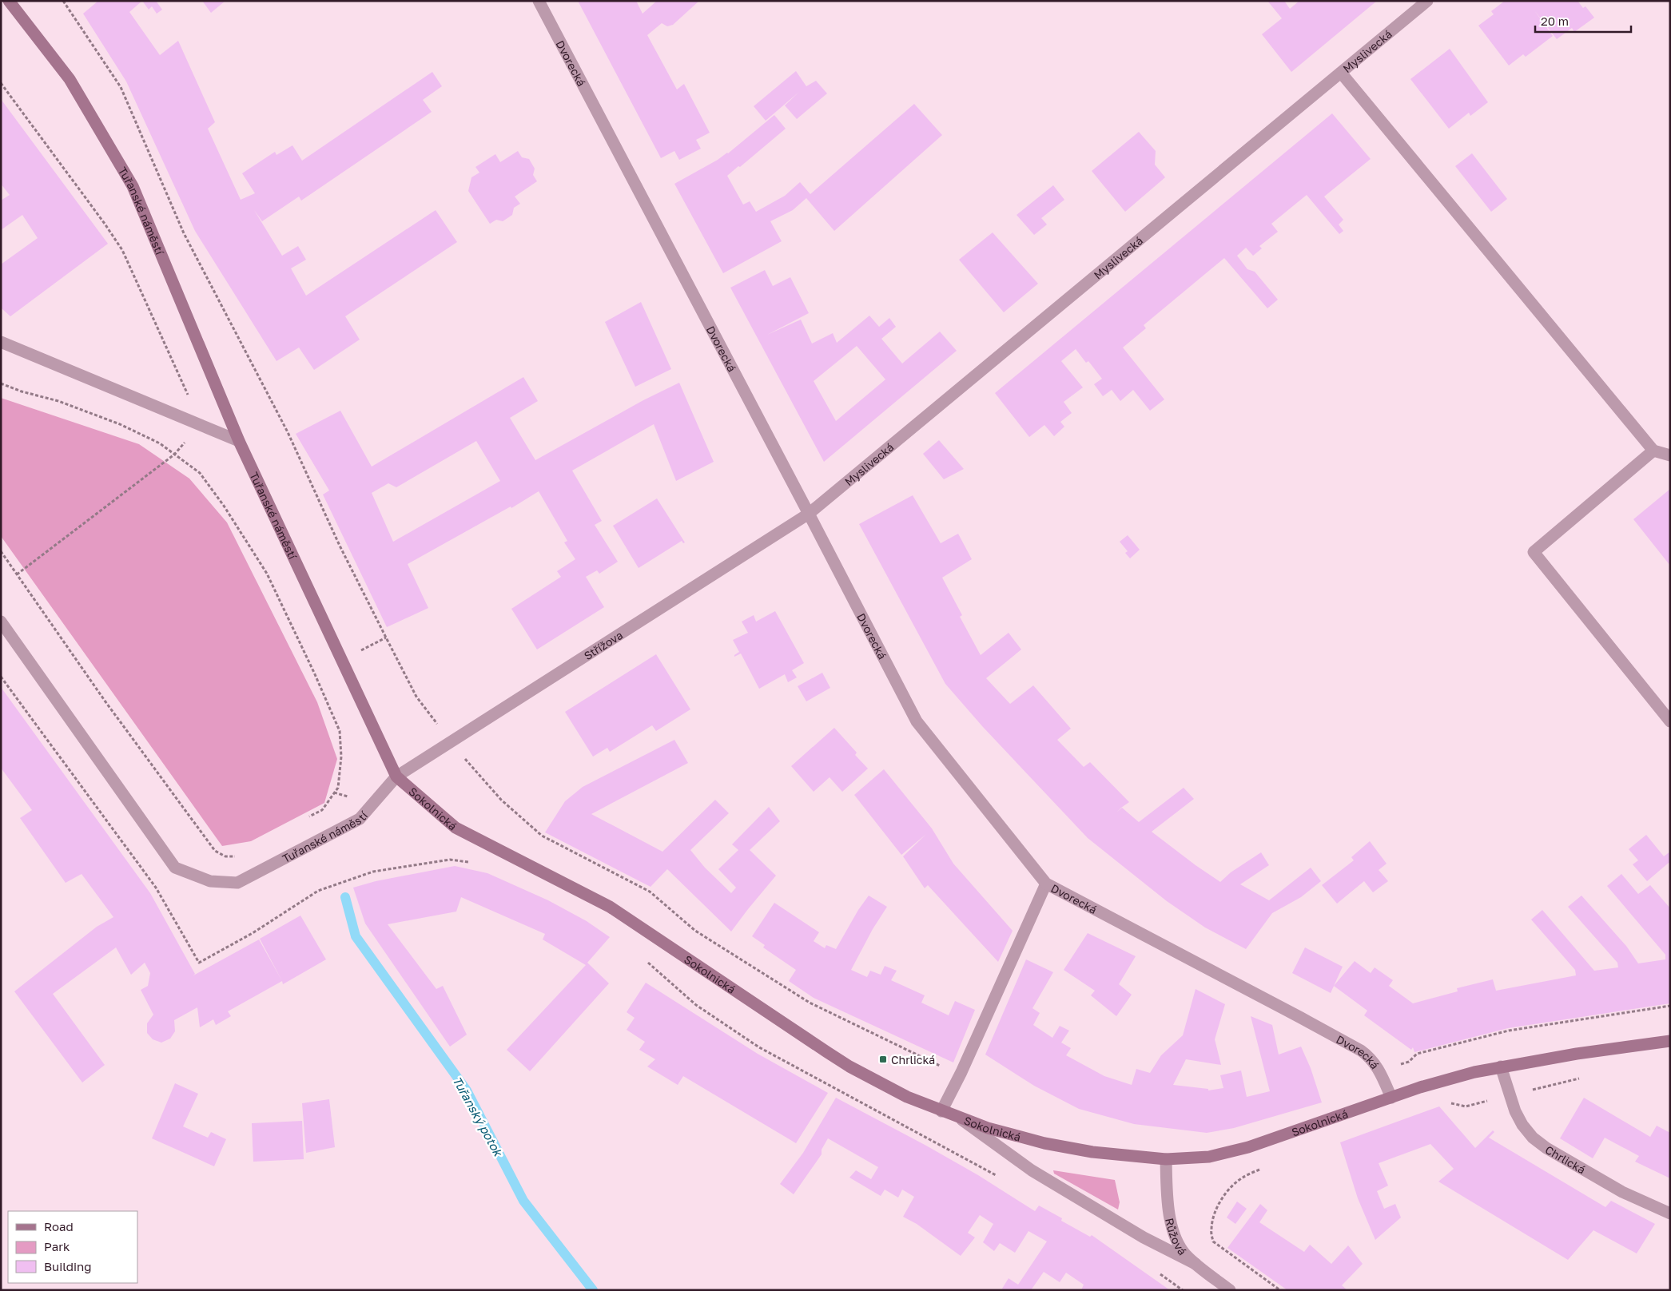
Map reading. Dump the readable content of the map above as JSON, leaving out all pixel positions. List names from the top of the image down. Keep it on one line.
{"streets":{"main road":["Tuřanské náměstí","Sokolnická"],"street":["Myslivecká","Dvorecká","Střížova","Chrlická","Růžová"]},"crossings":[["Myslivecká","Dvorecká"],["Myslivecká","Střížova"],["Dvorecká","Střížova"],["Dvorecká","Sokolnická"],["Tuřanské náměstí","Střížova"],["Tuřanské náměstí","Sokolnická"],["Střížova","Sokolnická"],["Sokolnická","Chrlická"],["Sokolnická","Růžová"]],"water":["Tuřanský potok"],"places":{"transit":["Chrlická"]},"legend":["Road","Park","Building"],"scale_bar":"20 m"}
